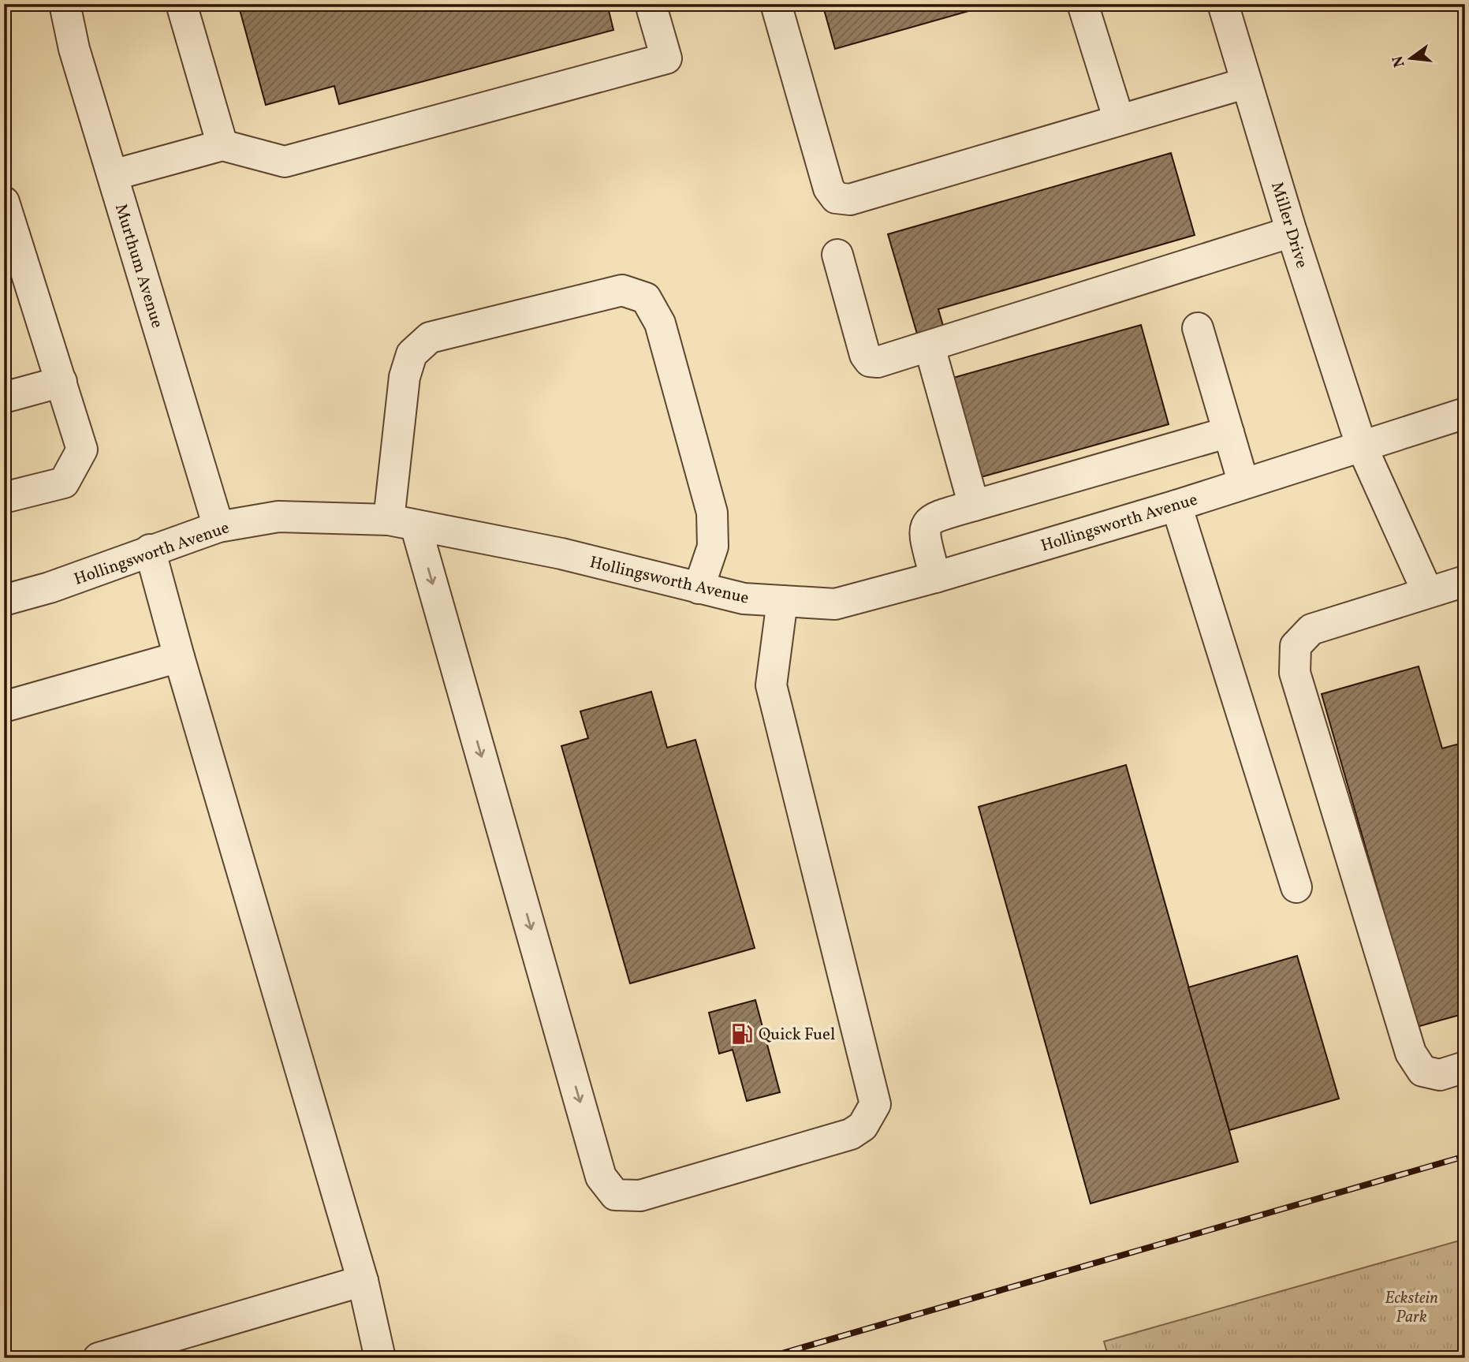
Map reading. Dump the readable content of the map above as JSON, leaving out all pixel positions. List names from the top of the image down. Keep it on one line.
{"streets":{"street":["Miller Drive","Murthum Avenue","Hollingsworth Avenue"]},"crossings":[["Miller Drive","Hollingsworth Avenue"],["Murthum Avenue","Hollingsworth Avenue"]],"parks":["Eckstein Park"],"places":{"fuel station":["Quick Fuel"]},"north":"left"}
